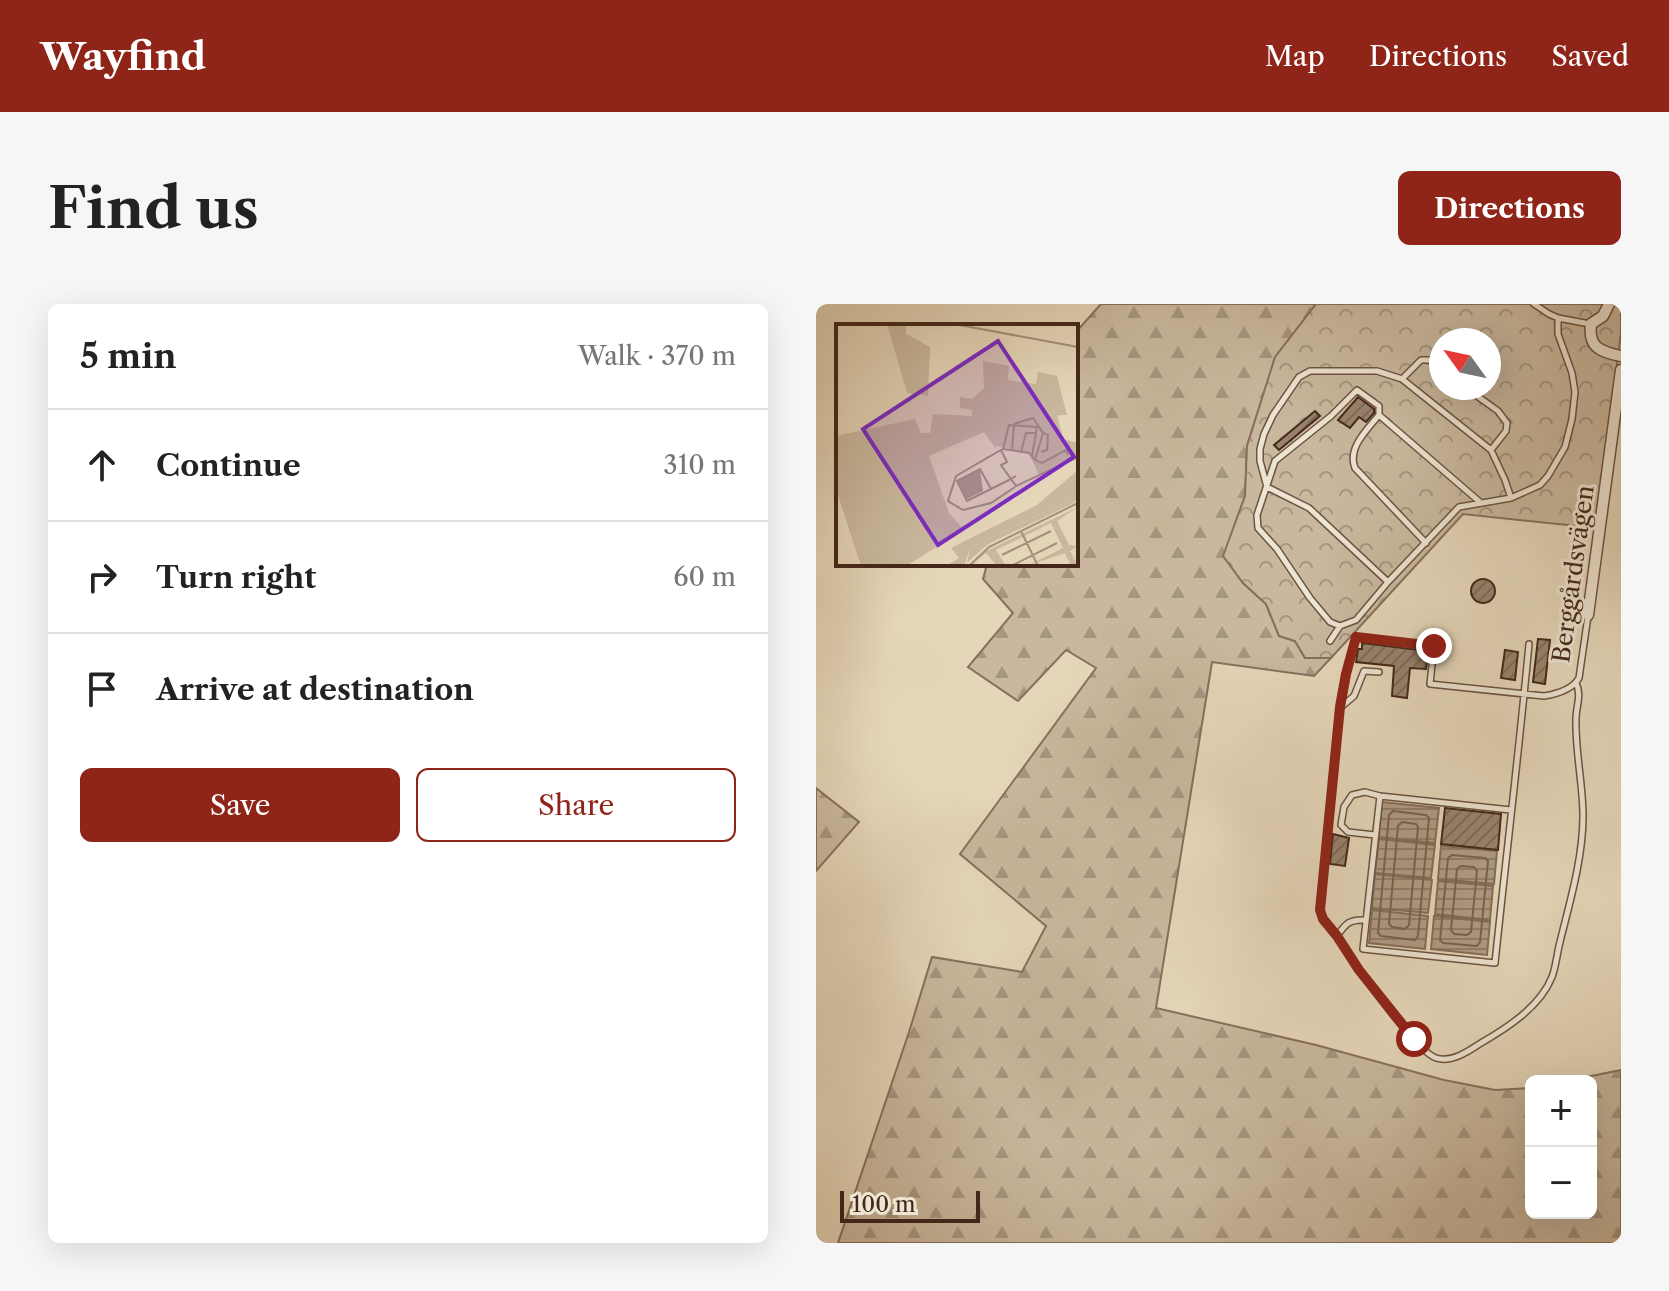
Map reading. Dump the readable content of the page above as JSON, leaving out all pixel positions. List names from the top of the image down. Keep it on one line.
{"streets":{"street":["Berggårdsvägen"]},"scale_bar":"100 m","north":"top left","page":{"header":"Wayfind","nav":["Map","Directions","Saved"],"buttons":["Directions",["Save","Share"]],"title":"Find us","heading":["5 min","Walk · 370 m"],"list":[["Continue","310 m"],["Turn right","60 m"],"Arrive at destination"],"map_buttons":["+","−"],"scale":"100 m"}}
